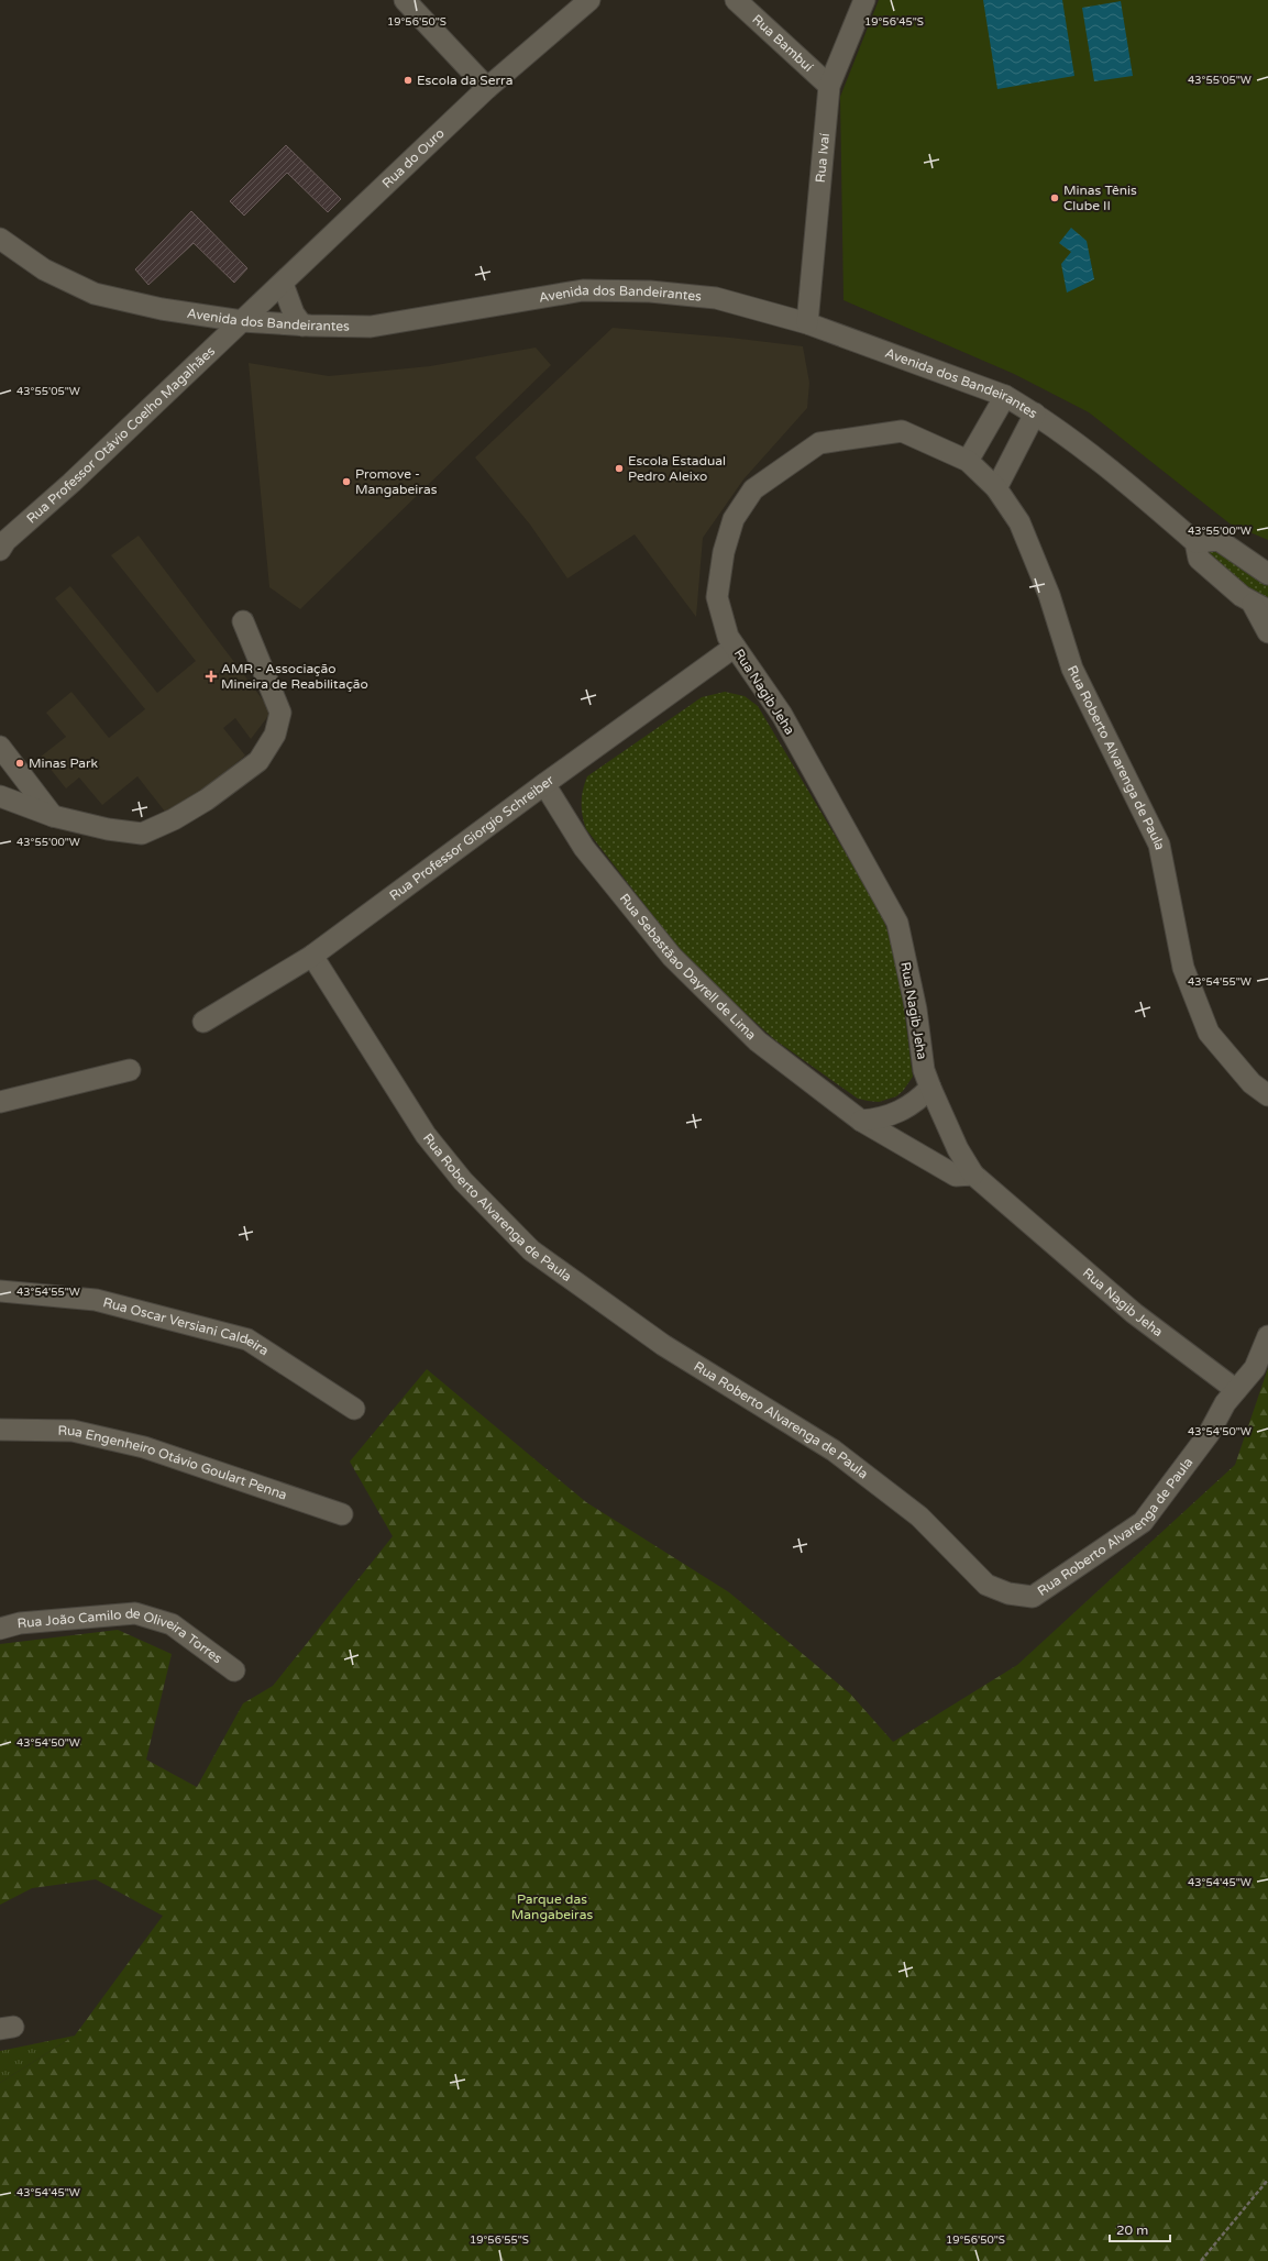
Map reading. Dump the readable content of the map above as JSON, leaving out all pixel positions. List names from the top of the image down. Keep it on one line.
{"streets":{"street":["Rua Bambuí","Rua do Ouro","Rua Ivaí","Avenida dos Bandeirantes","Rua Professor Otávio Coelho Magalhães","Rua Nagib Jeha","Rua Roberto Alvarenga de Paula","Rua Professor Giorgio Schreiber","Rua Sebastãao Dayrell de Lima","Rua Oscar Versiani Caldeira","Rua Engenheiro Otávio Goulart Penna","Rua João Camilo de Oliveira Torres"]},"crossings":[["Rua Bambuí","Rua Ivaí"],["Rua do Ouro","Avenida dos Bandeirantes"],["Rua do Ouro","Rua Professor Otávio Coelho Magalhães"],["Rua Ivaí","Avenida dos Bandeirantes"],["Avenida dos Bandeirantes","Rua Professor Otávio Coelho Magalhães"],["Rua Nagib Jeha","Rua Roberto Alvarenga de Paula"],["Rua Nagib Jeha","Rua Professor Giorgio Schreiber"],["Rua Roberto Alvarenga de Paula","Rua Professor Giorgio Schreiber"],["Rua Professor Giorgio Schreiber","Rua Sebastãao Dayrell de Lima"]],"parks":["Parque das Mangabeiras"],"places":{"other":["Escola da Serra","Minas Tênis Clube II","Escola Estadual Pedro Aleixo","Promove - Mangabeiras","Minas Park"],"health":["AMR - Associação Mineira de Reabilitação"]},"scale_bar":"20 m","coordinates":["19°56'50\"S","19°56'45\"S","43°55'05\"W","43°55'00\"W","43°54'55\"W","43°54'50\"W","43°54'45\"W","19°56'55\"S"]}
